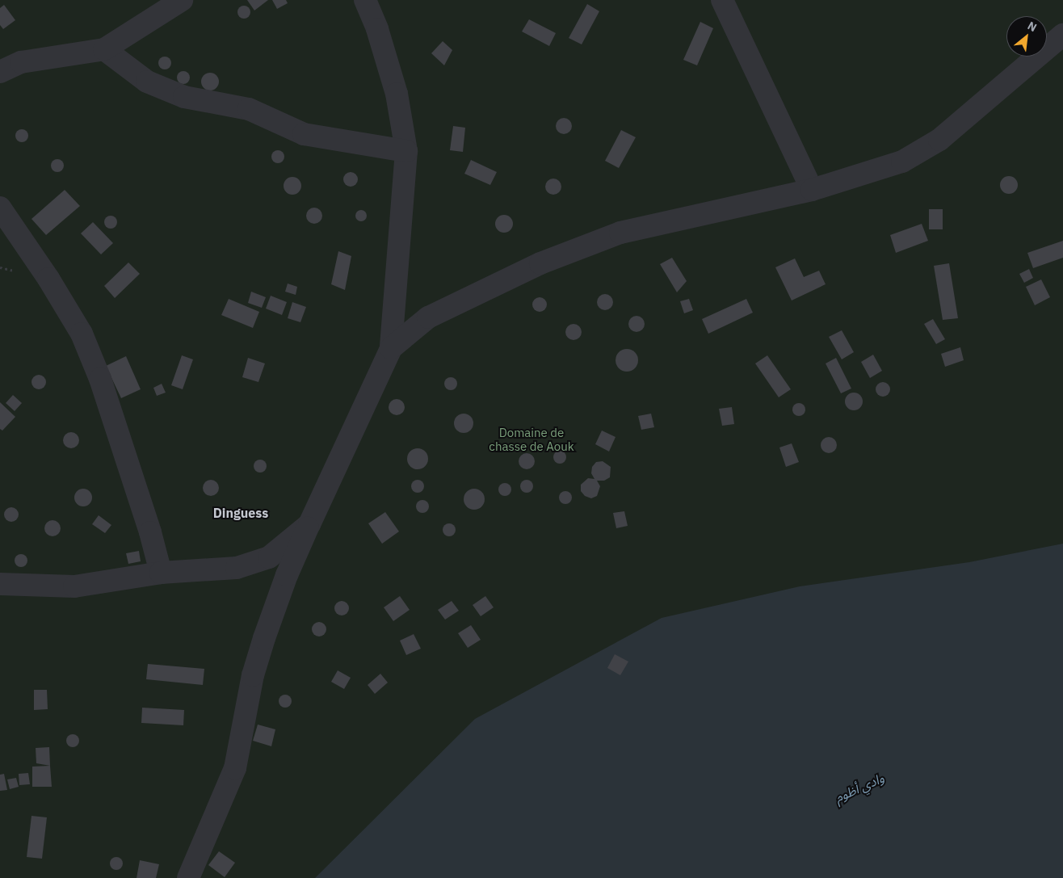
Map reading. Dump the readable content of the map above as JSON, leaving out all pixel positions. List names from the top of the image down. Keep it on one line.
{"districts":["Dinguess"],"water":["وادي أظوم"],"parks":["Domaine de chasse de Aouk"],"north":"top right"}
